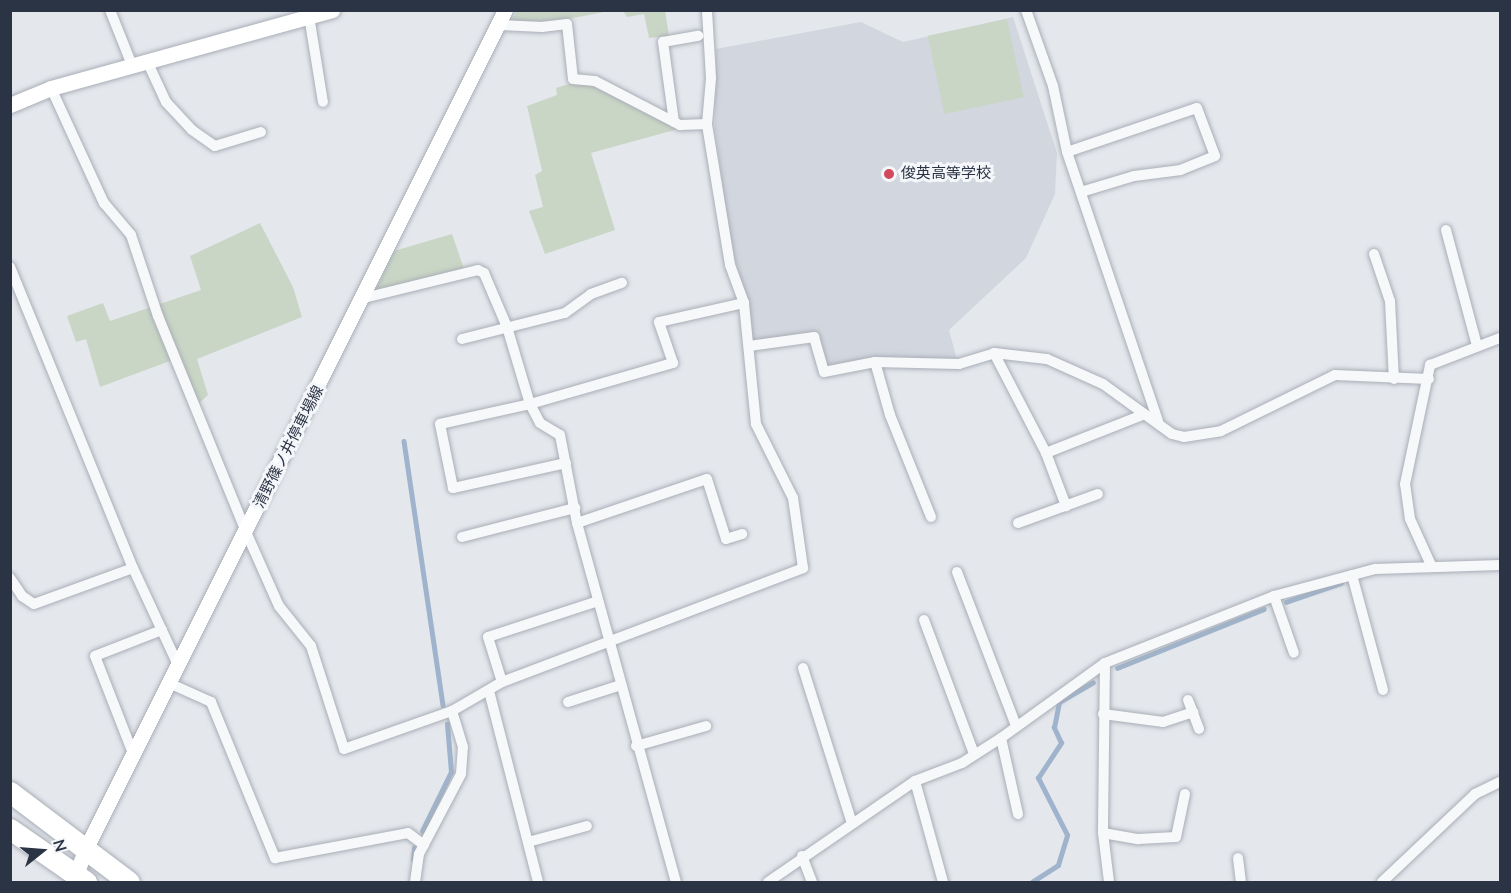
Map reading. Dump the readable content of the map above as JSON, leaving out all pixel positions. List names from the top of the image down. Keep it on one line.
{"streets":{"main road":["清野篠ノ井停車場線"]},"places":["俊英高等学校"],"north":"right"}
